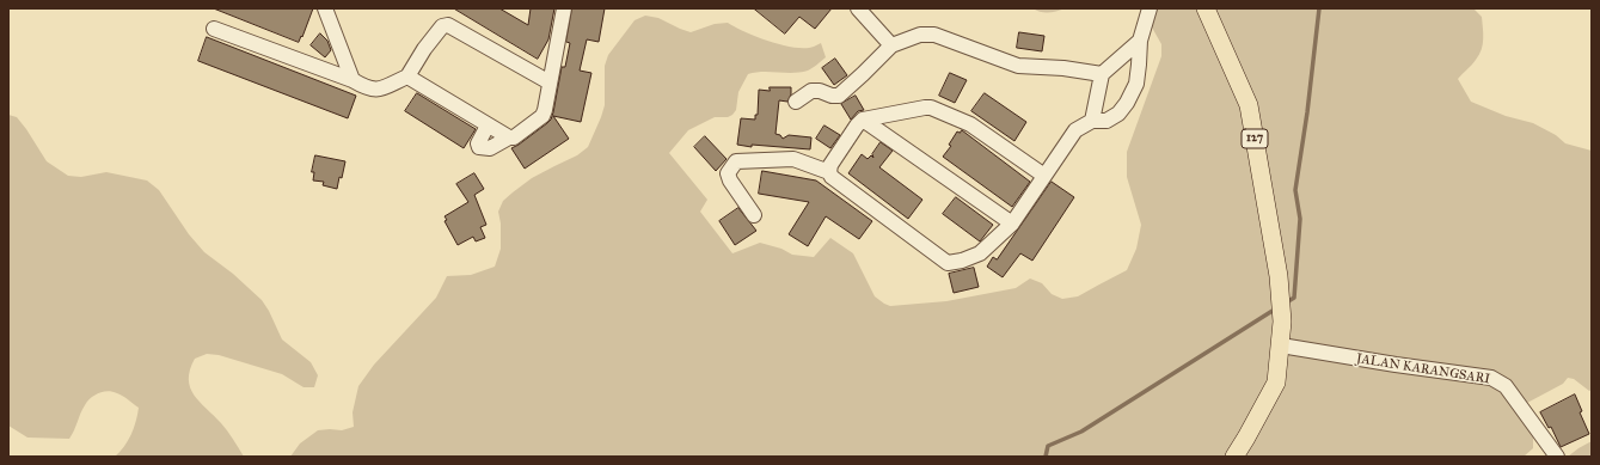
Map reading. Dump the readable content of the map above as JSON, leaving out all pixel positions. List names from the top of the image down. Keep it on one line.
{"streets":{"main road":["127"],"street":["JALAN KARANGSARI"]},"crossings":[["127","JALAN KARANGSARI"]]}
